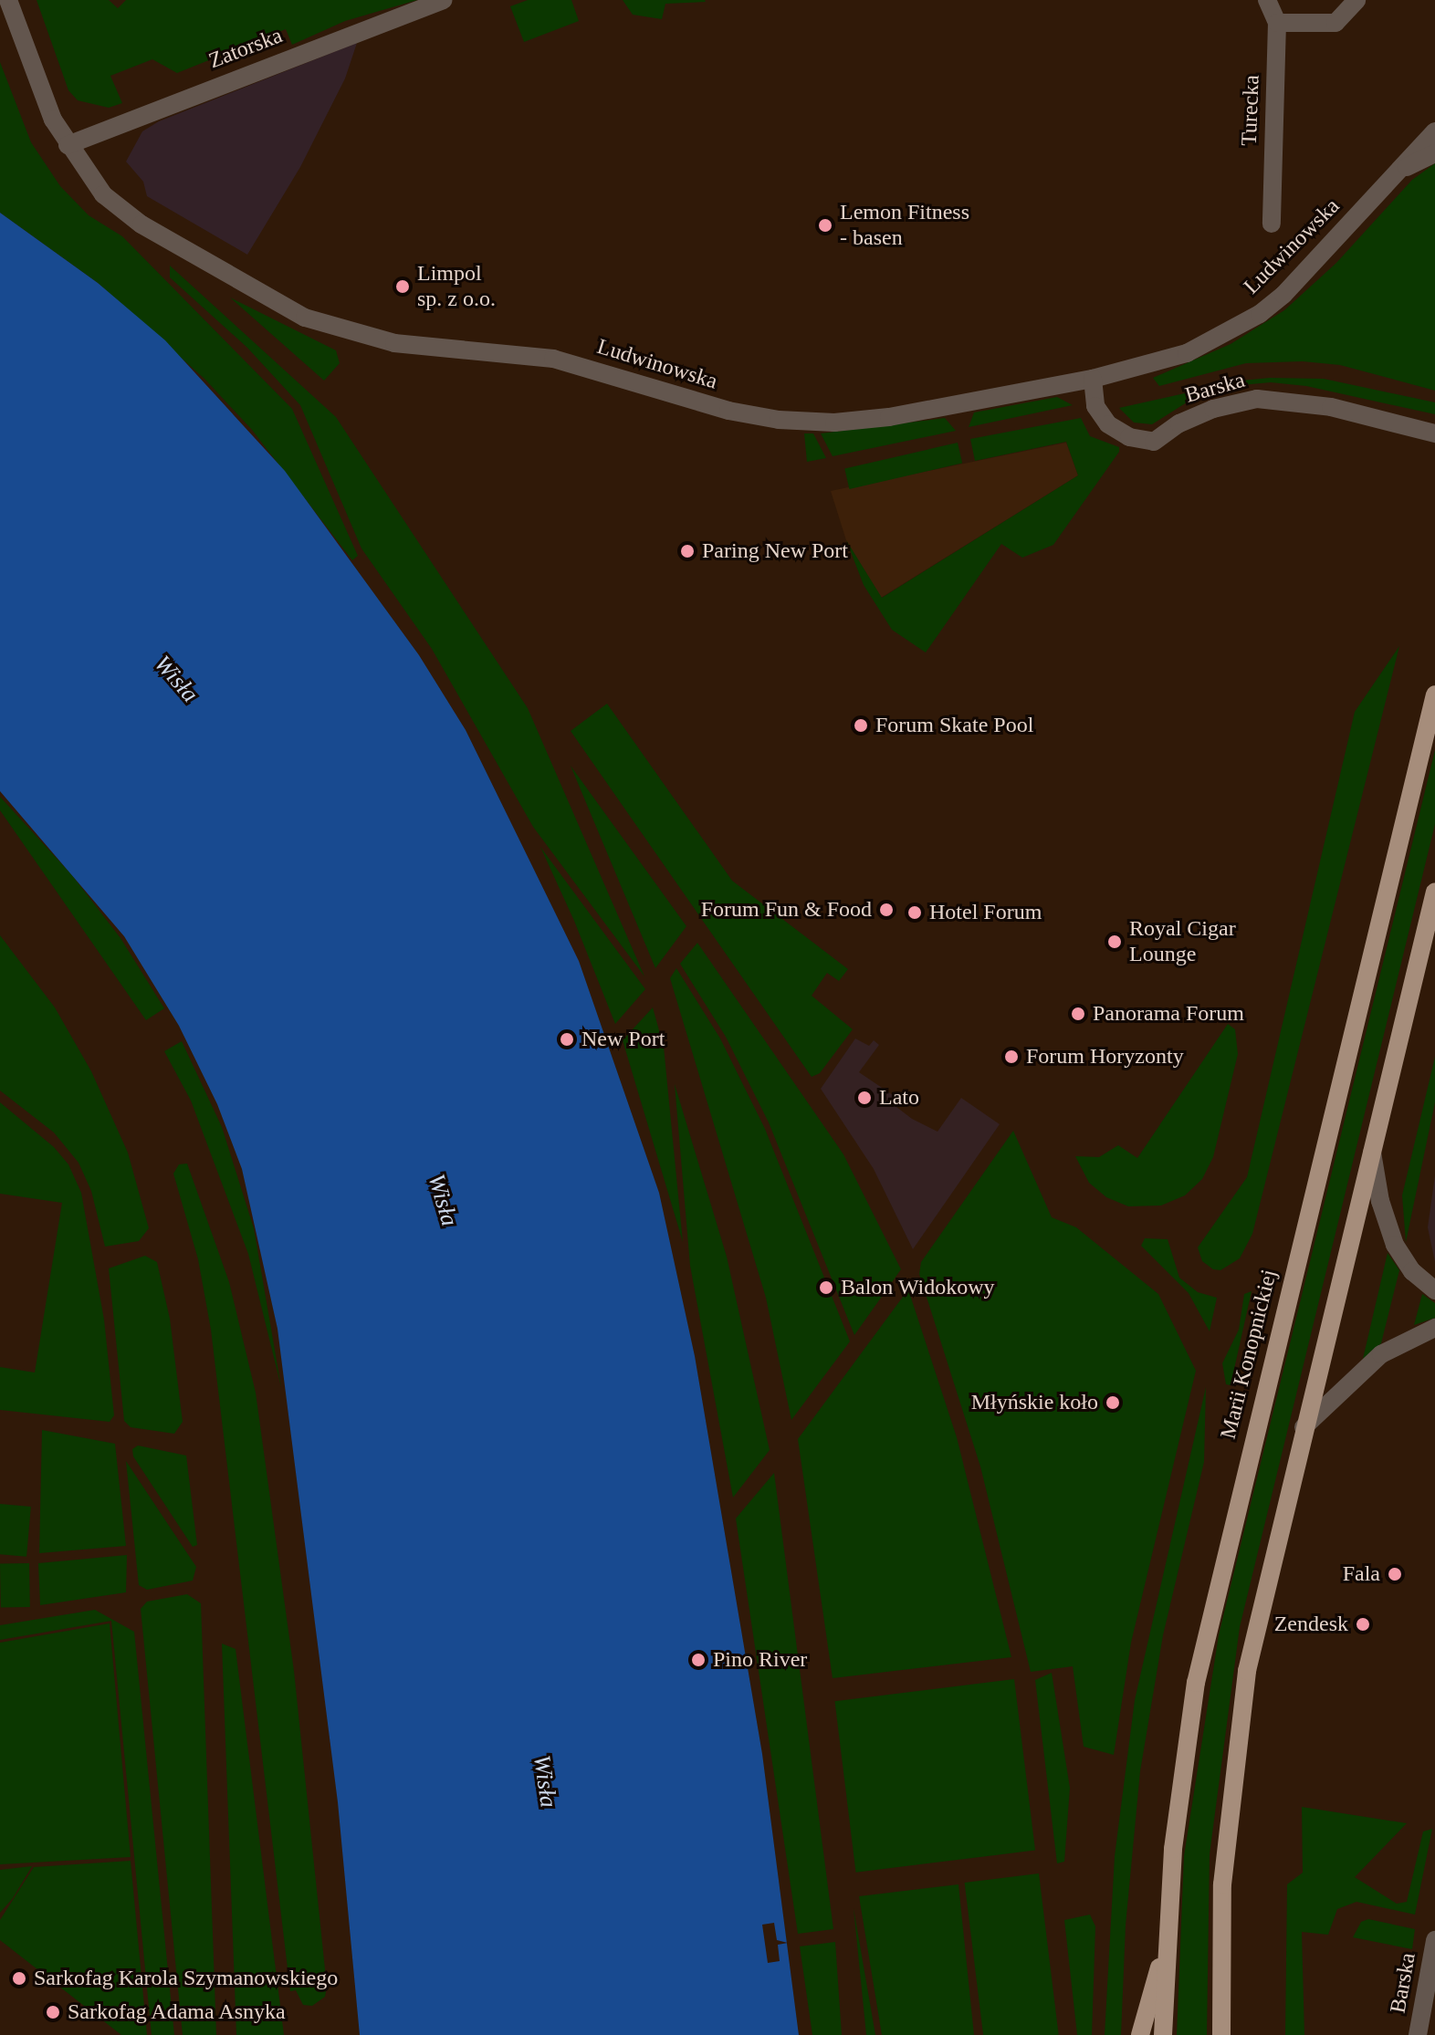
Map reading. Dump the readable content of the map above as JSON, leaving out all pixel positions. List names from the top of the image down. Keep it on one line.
{"streets":{"main road":["Marii Konopnickiej"],"street":["Zatorska","Turecka","Ludwinowska","Barska"]},"crossings":[["Zatorska","Ludwinowska"],["Ludwinowska","Barska"]],"water":["Wisła"],"places":["Lemon Fitness - basen","Limpol sp. z o.o.","Paring New Port","Forum Skate Pool","Forum Fun & Food","Hotel Forum","Royal Cigar Lounge","Panorama Forum","New Port","Forum Horyzonty","Lato","Balon Widokowy","Młyńskie koło","Fala","Zendesk","Pino River","Sarkofag Karola Szymanowskiego","Sarkofag Adama Asnyka"]}
